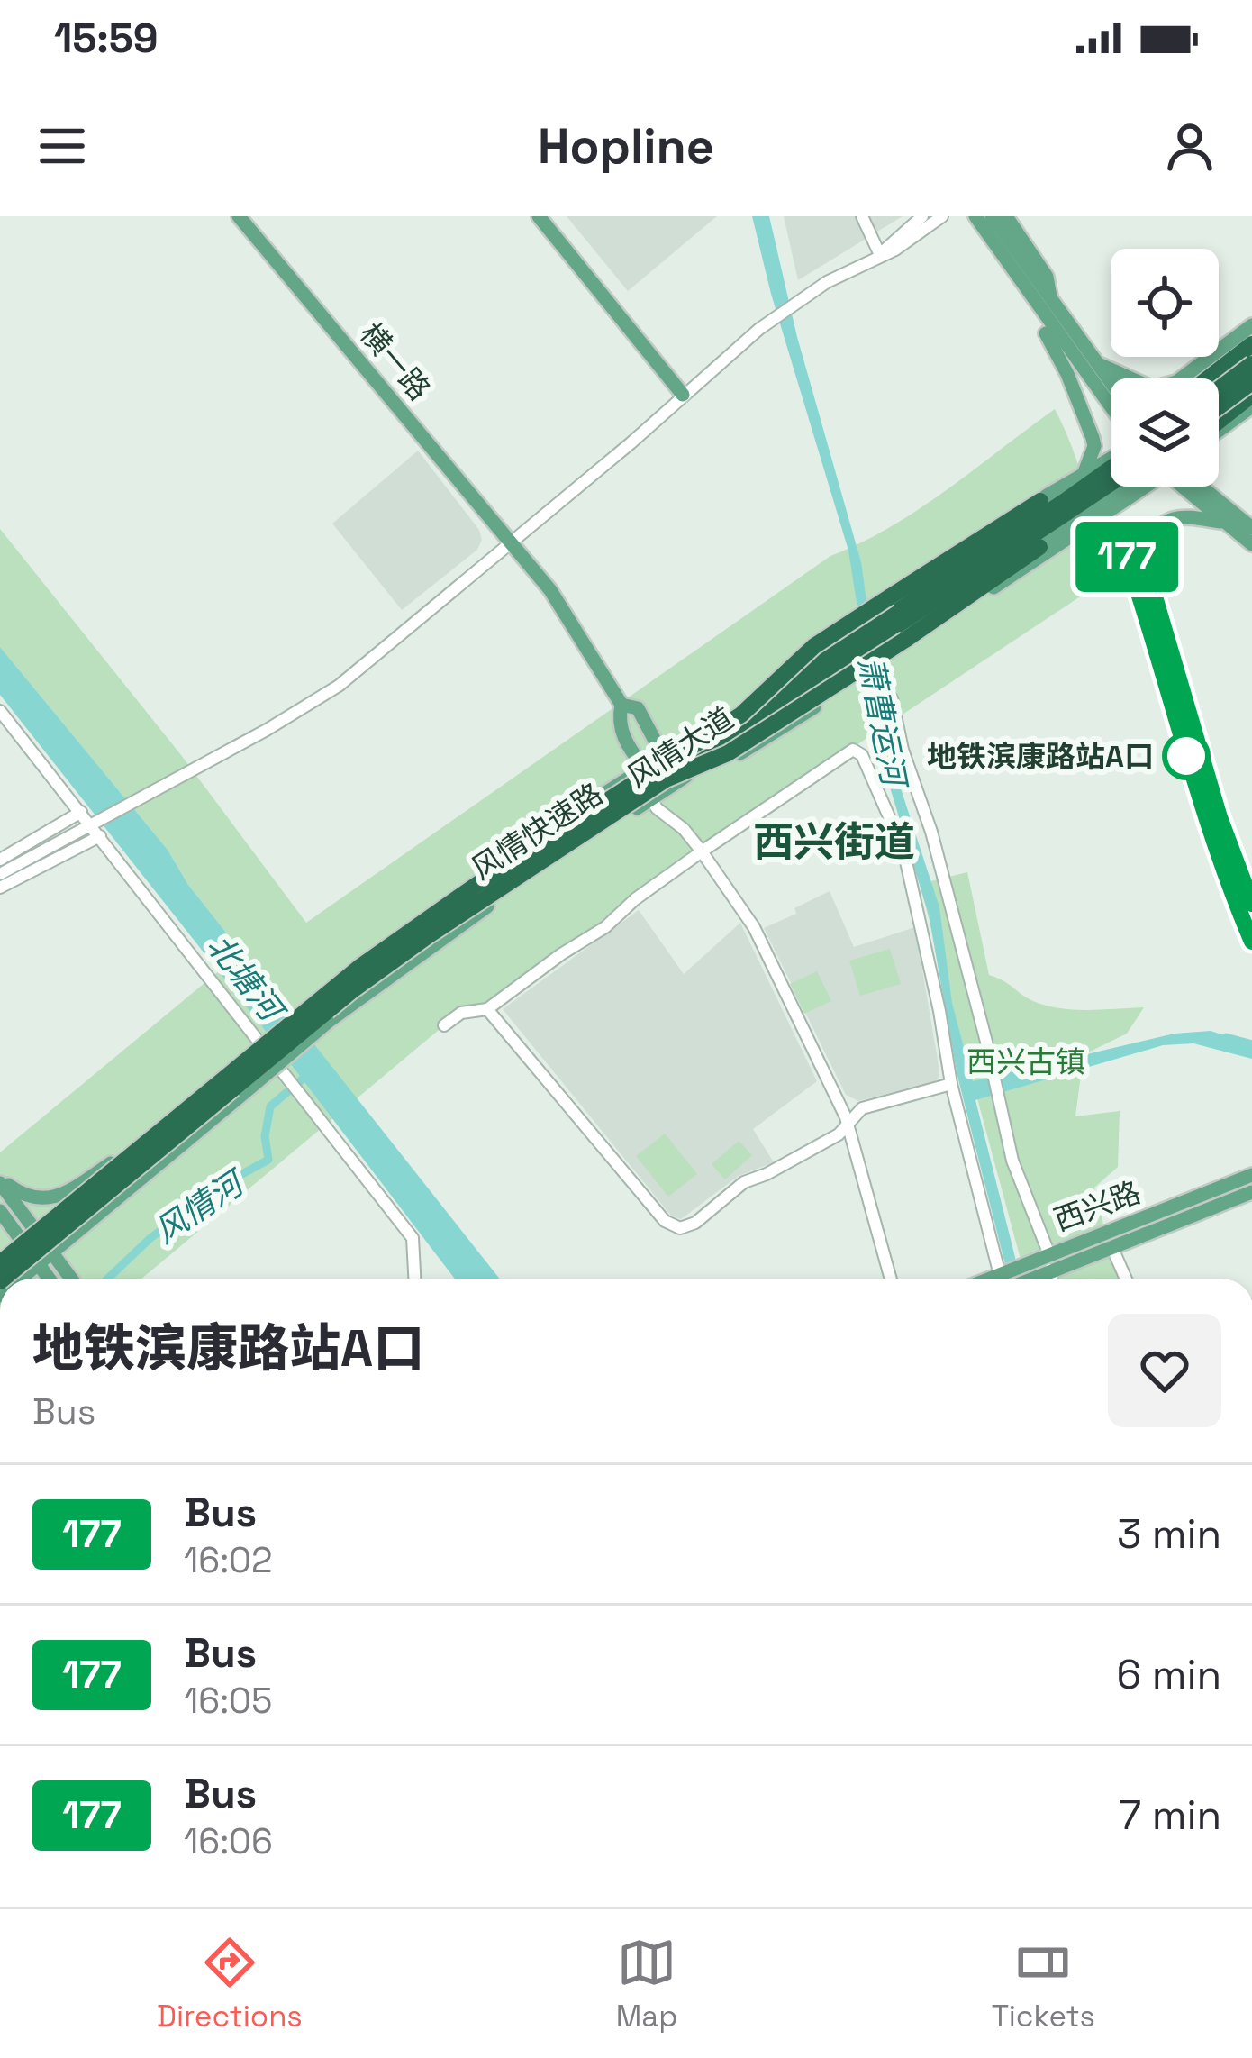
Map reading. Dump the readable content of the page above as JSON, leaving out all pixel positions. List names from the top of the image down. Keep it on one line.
{"streets":{"highway":["风情快速路"],"main road":["横一路","风情大道","西兴路"]},"crossings":[["风情大道","风情快速路"]],"districts":["西兴街道"],"water":["萧曹运河","北塘河","风情河"],"parks":["西兴古镇"],"places":["地铁滨康路站A口"],"lines":["bus line 177"],"page":{"status":"15:59","header":"Hopline","on_map":"177","heading":["地铁滨康路站A口","Bus"],"list":[{"mark":"177","name":"Bus","note":"16:02","value":"3 min"},{"mark":"177","name":"Bus","note":"16:05","value":"6 min"},{"mark":"177","name":"Bus","note":"16:06","value":"7 min"}],"tabs":["Directions","Map","Tickets"]}}
